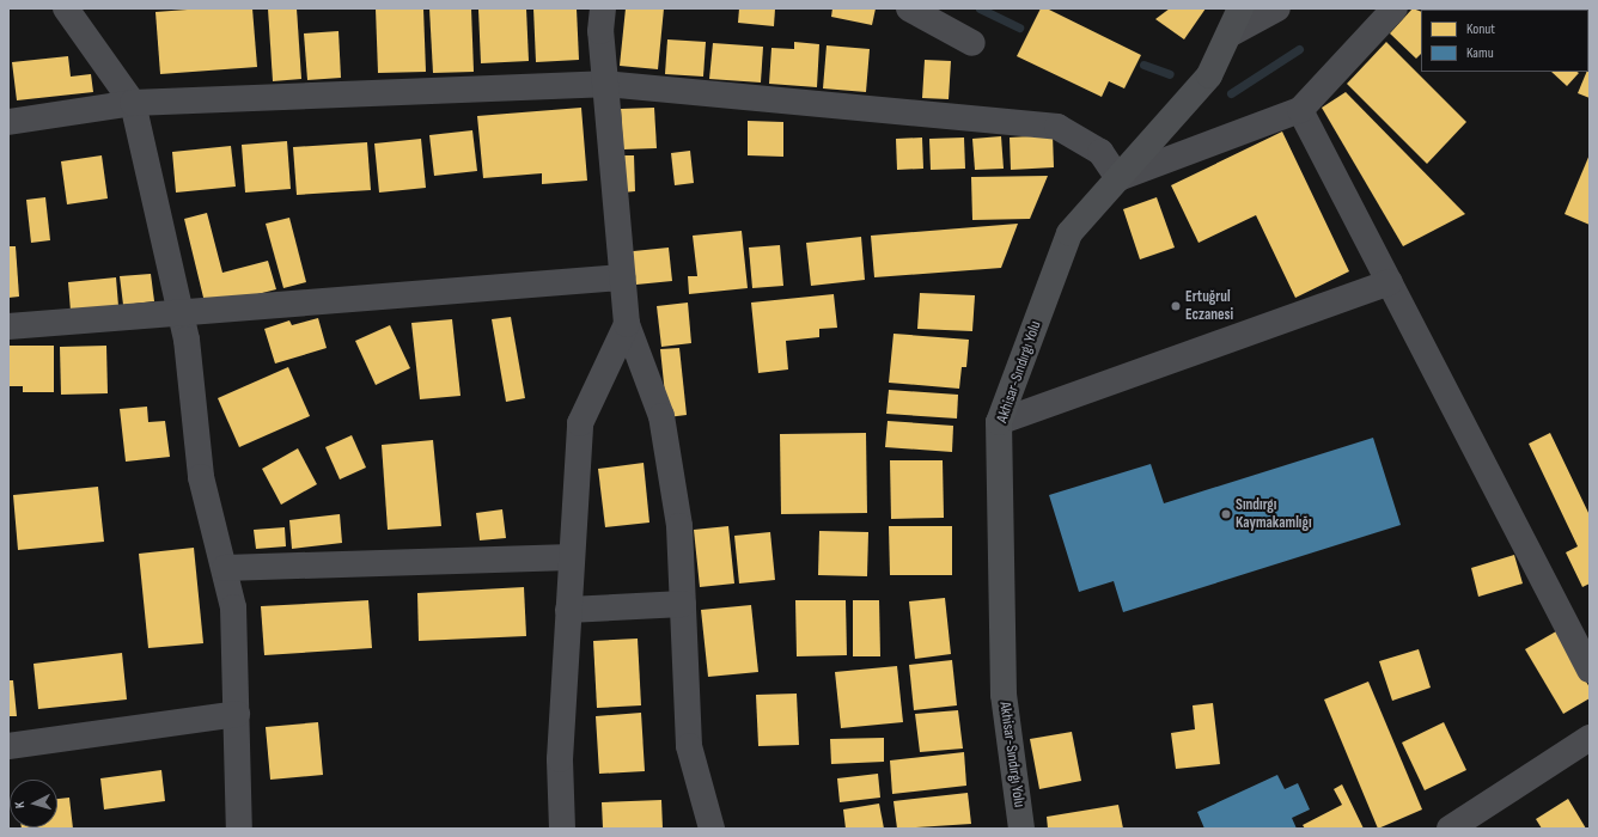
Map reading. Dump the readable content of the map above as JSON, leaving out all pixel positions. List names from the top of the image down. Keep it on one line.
{"streets":{"main road":["Akhisar-Sındırgı Yolu"]},"places":["Ertuğrul Eczanesi","Sındırgı Kaymakamlığı"],"legend":["Konut","Kamu"],"north":"left"}
